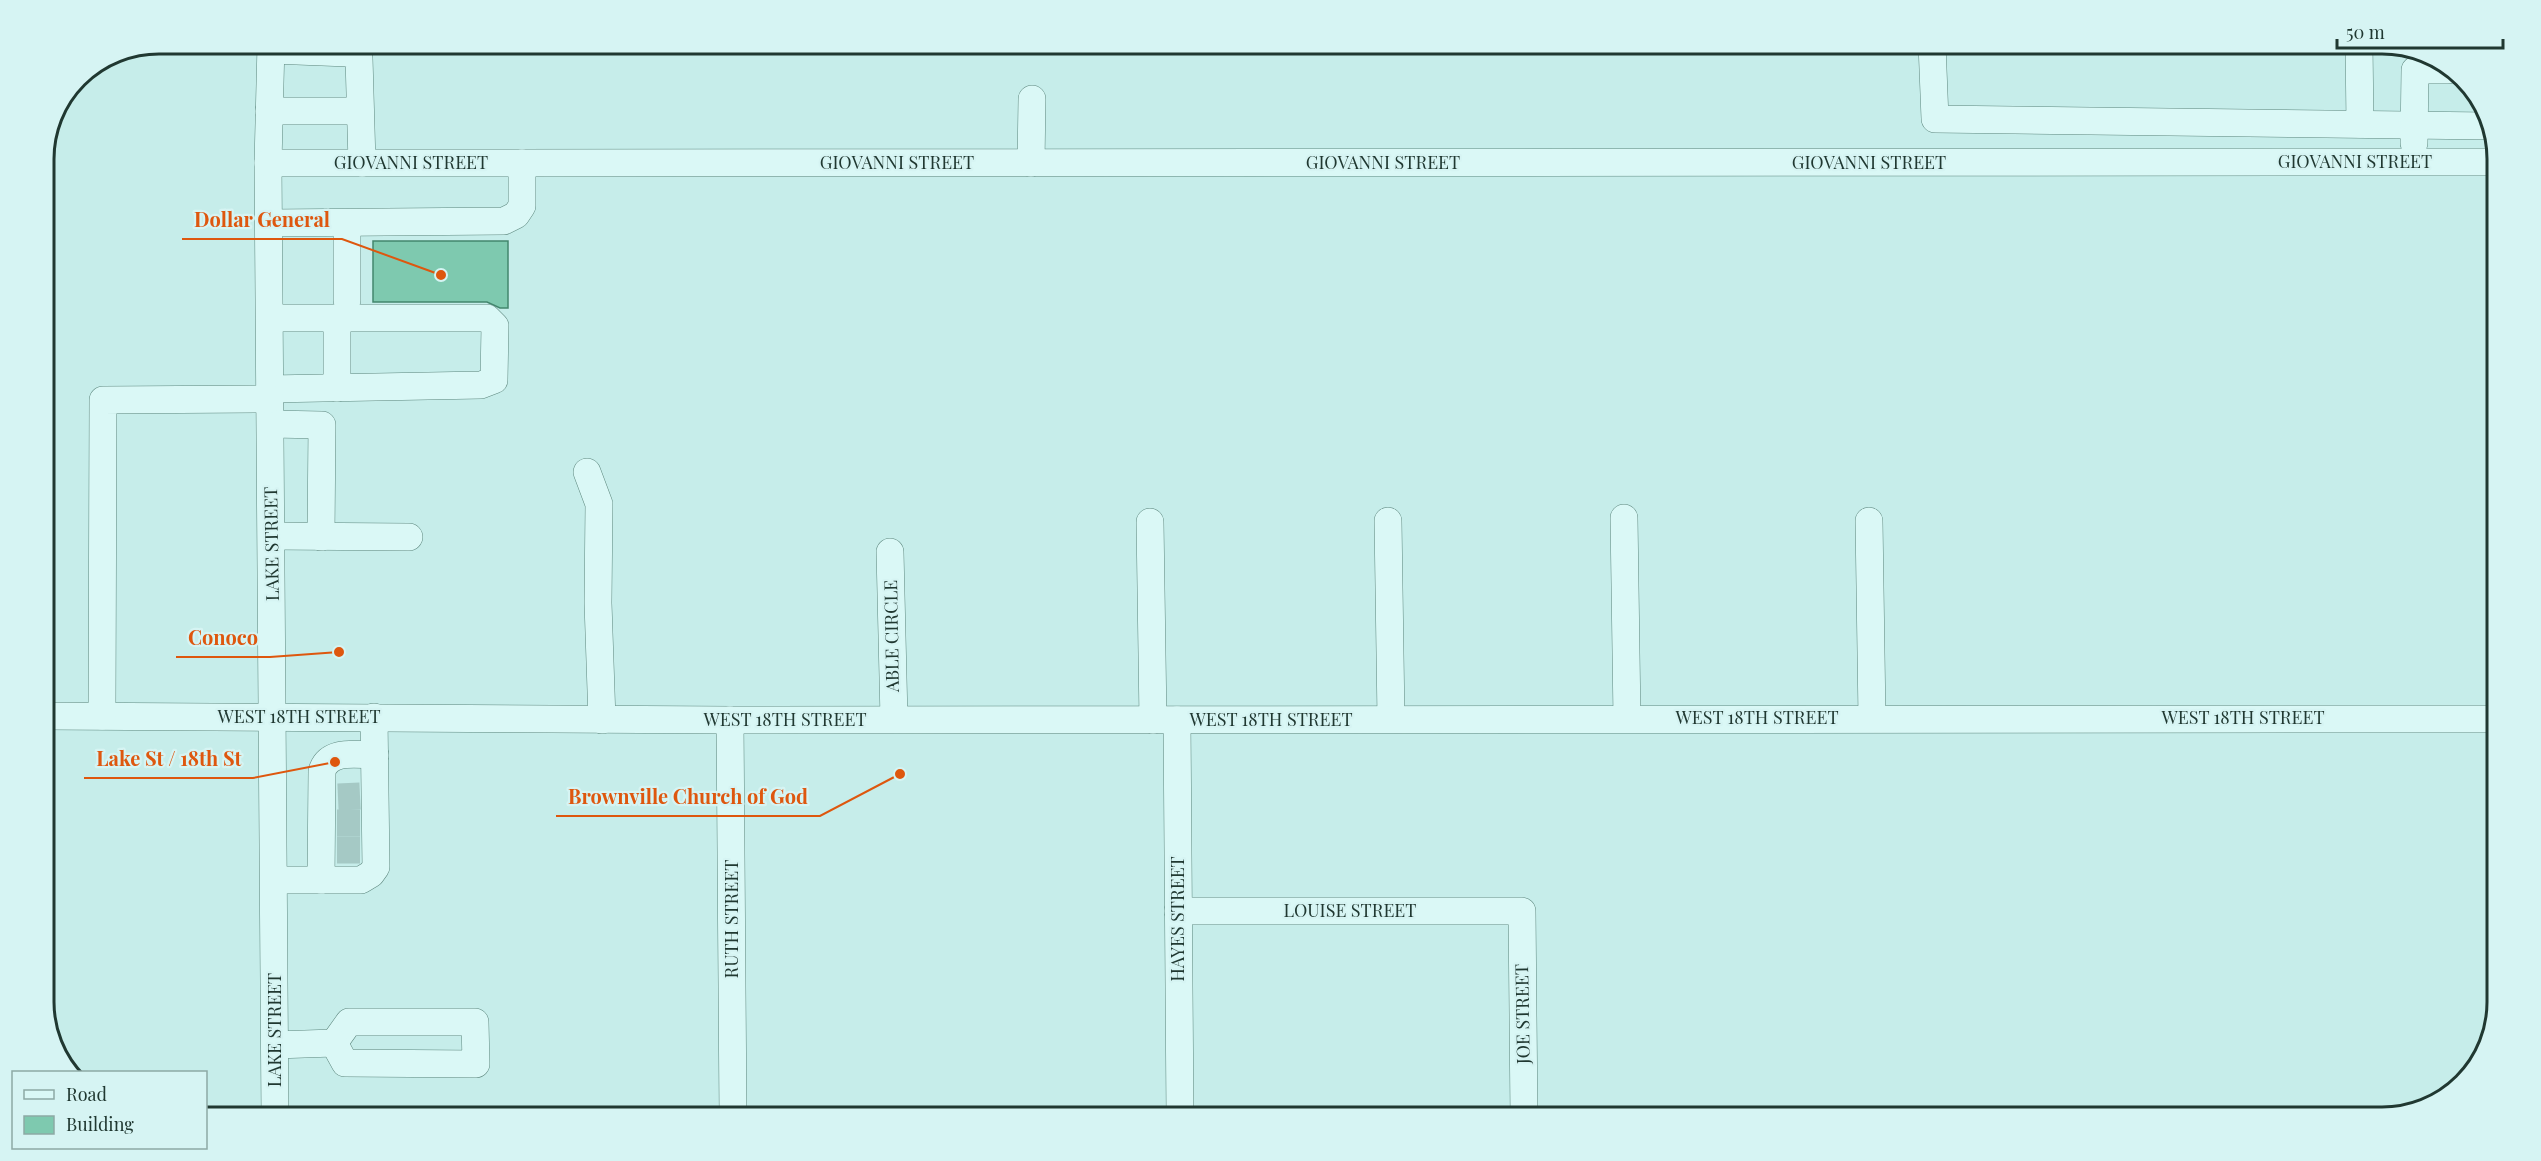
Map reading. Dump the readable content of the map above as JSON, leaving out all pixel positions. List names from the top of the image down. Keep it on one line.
{"streets":{"street":["GIOVANNI STREET","LAKE STREET","ABLE CIRCLE","WEST 18TH STREET","LOUISE STREET","RUTH STREET","HAYES STREET","JOE STREET"]},"crossings":[["GIOVANNI STREET","LAKE STREET"],["LAKE STREET","WEST 18TH STREET"],["ABLE CIRCLE","WEST 18TH STREET"],["WEST 18TH STREET","RUTH STREET"],["WEST 18TH STREET","HAYES STREET"],["LOUISE STREET","HAYES STREET"],["LOUISE STREET","JOE STREET"]],"places":["Dollar General","Conoco","Lake St / 18th St","Brownville Church of God"],"legend":["Road","Building"],"scale_bar":"50 m"}
